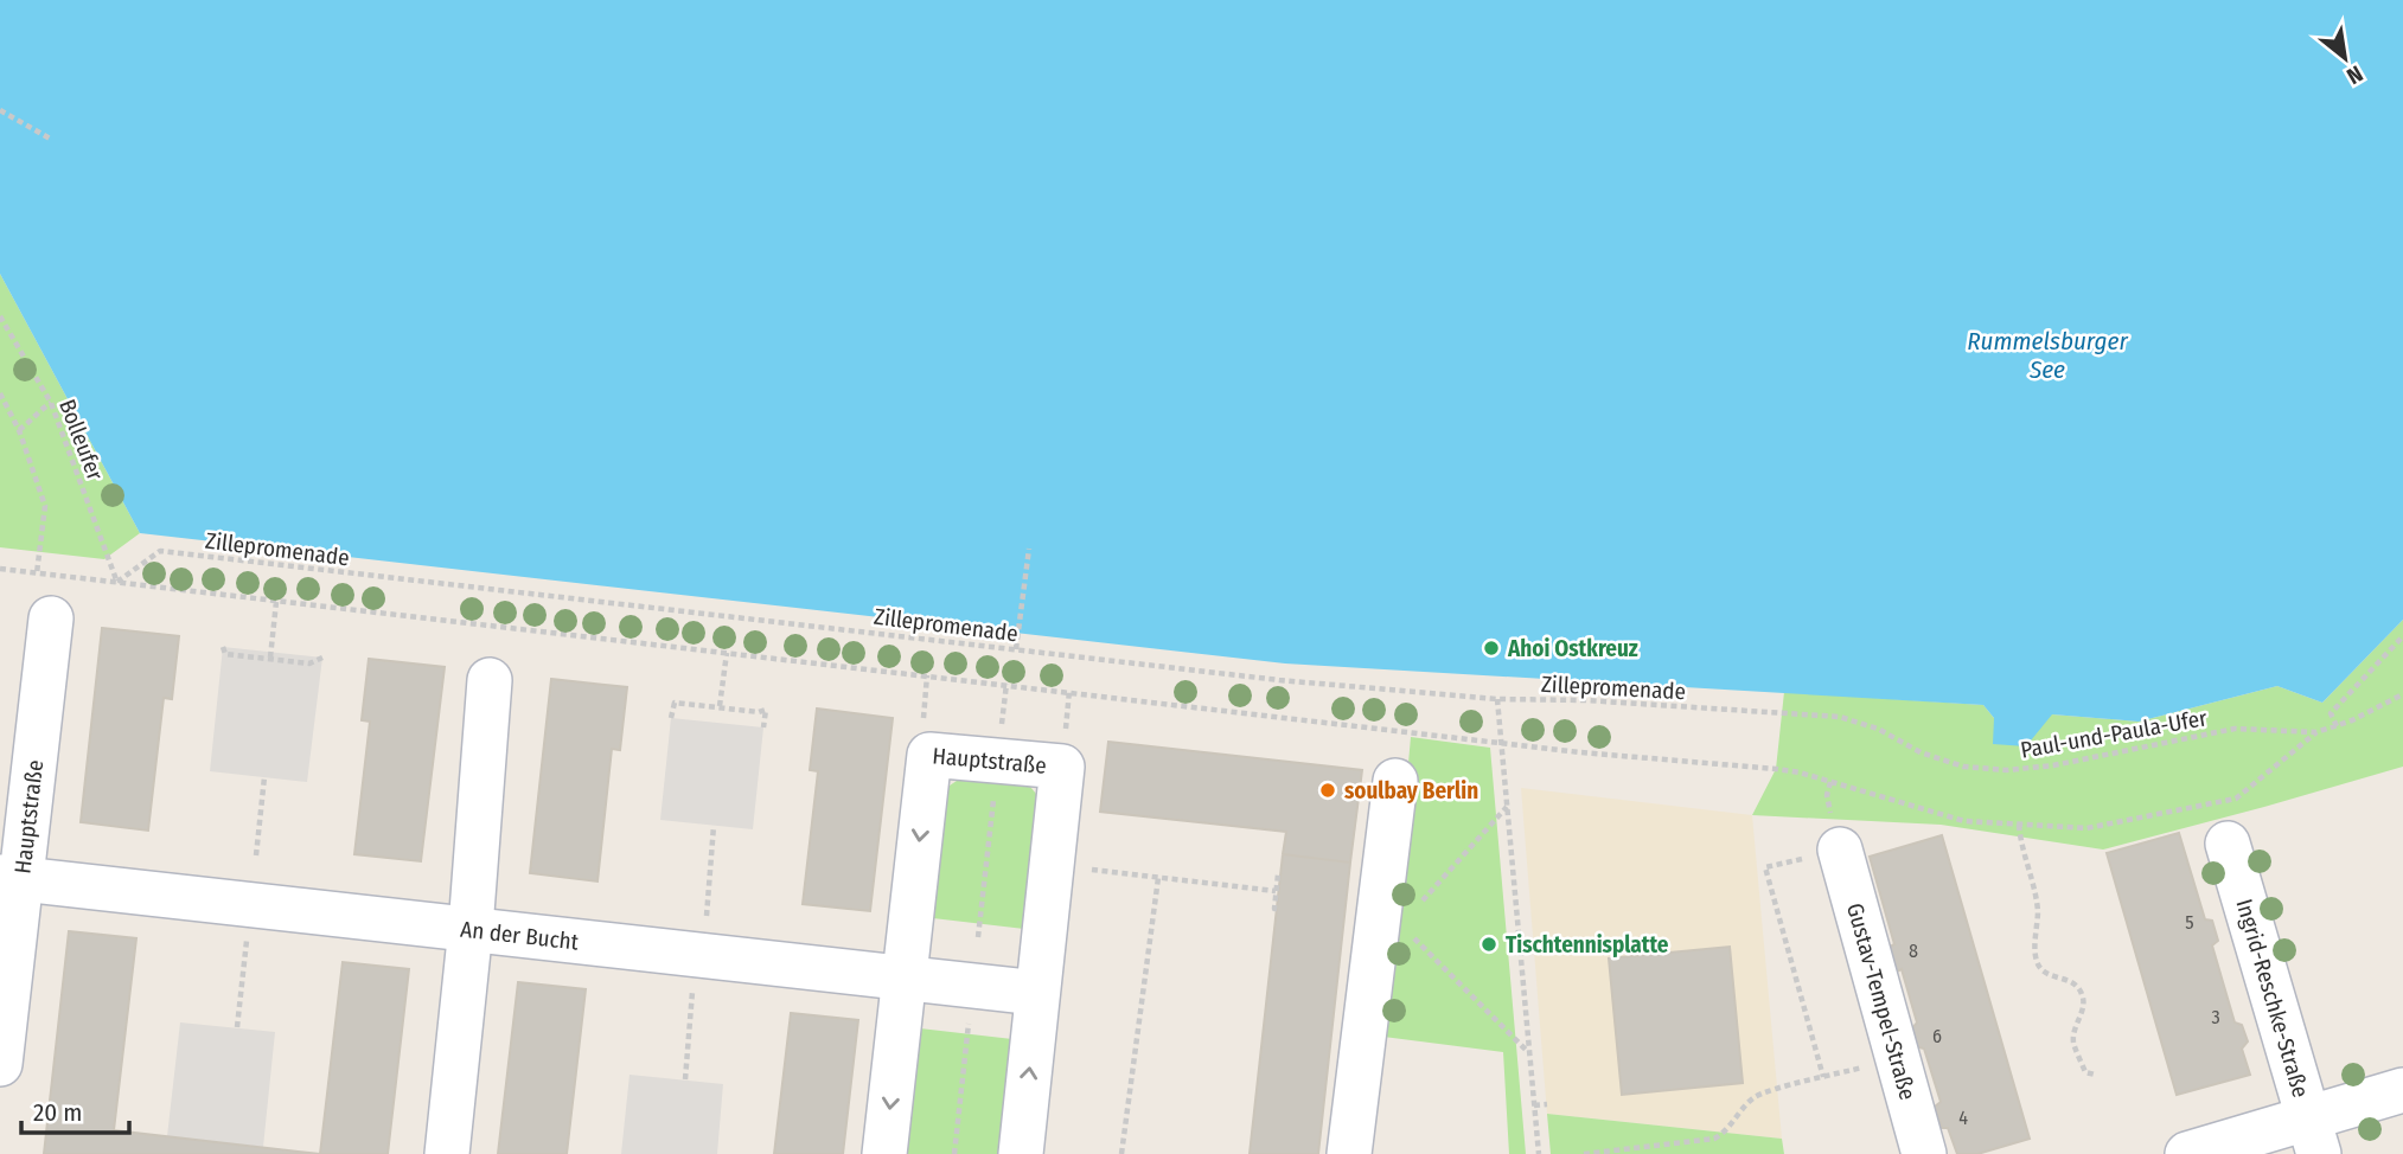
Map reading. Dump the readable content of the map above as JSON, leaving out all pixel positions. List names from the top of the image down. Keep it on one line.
{"streets":{"street":["Hauptstraße","An der Bucht","Ingrid-Reschke-Straße","Gustav-Tempel-Straße"],"path":["Bolleufer","Zillepromenade","Paul-und-Paula-Ufer"]},"crossings":[["Bolleufer","Zillepromenade"],["Zillepromenade","Paul-und-Paula-Ufer"],["Hauptstraße","An der Bucht"]],"water":["Rummelsburger See"],"places":["Ahoi Ostkreuz","soulbay Berlin","Tischtennisplatte"],"house_numbers":["5","8","3","6","4"],"scale_bar":"20 m","north":"bottom right"}
